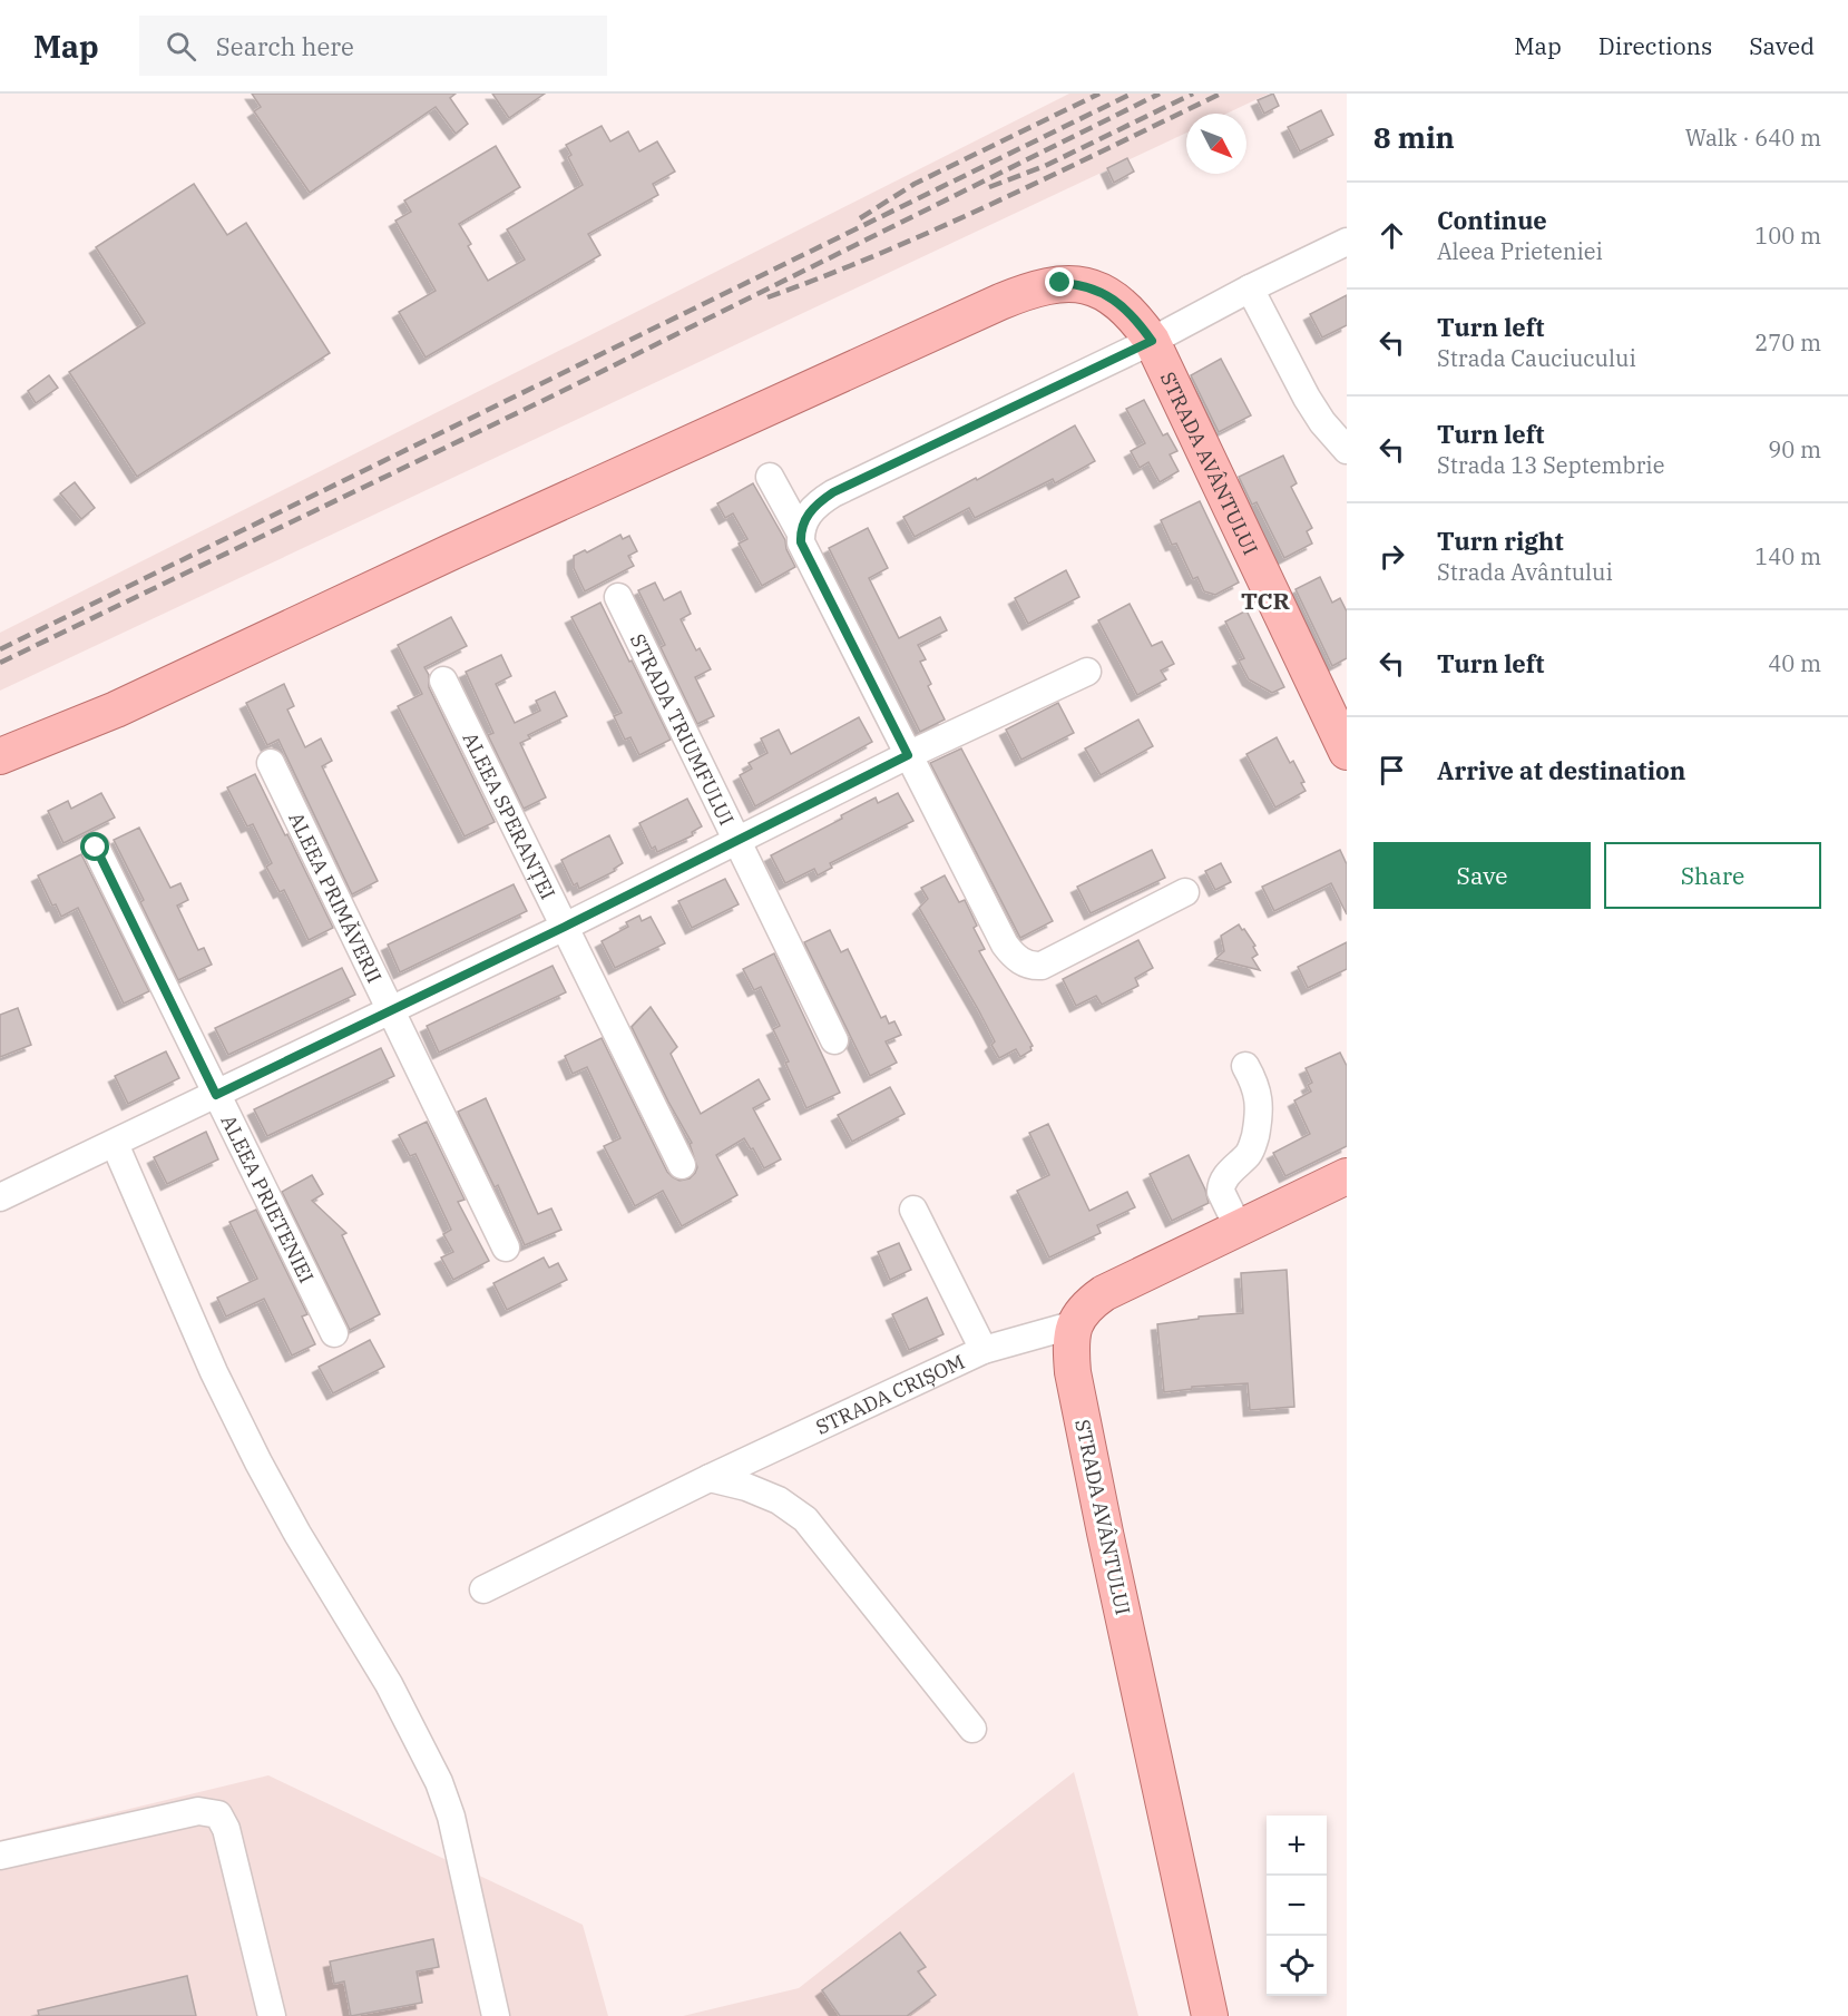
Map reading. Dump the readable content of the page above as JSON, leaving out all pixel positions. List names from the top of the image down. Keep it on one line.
{"streets":{"main road":["STRADA AVÂNTULUI"],"street":["STRADA TRIUMFULUI","ALEEA SPERANȚEI","ALEEA PRIMĂVERII","ALEEA PRIETENIEI","STRADA CRIȘOM"]},"crossings":[["STRADA AVÂNTULUI","STRADA CRIȘOM"]],"districts":["TCR"],"north":"bottom right","page":{"header":"Map","search":"Search here","nav":["Map","Directions","Saved"],"heading":["8 min","Walk · 640 m"],"list":[["Continue","Aleea Prieteniei","100 m"],["Turn left","Strada Cauciucului","270 m"],["Turn left","Strada 13 Septembrie","90 m"],["Turn right","Strada Avântului","140 m"],["Turn left","40 m"],"Arrive at destination"],"buttons":["Save","Share"],"map_buttons":["+","−"]}}
